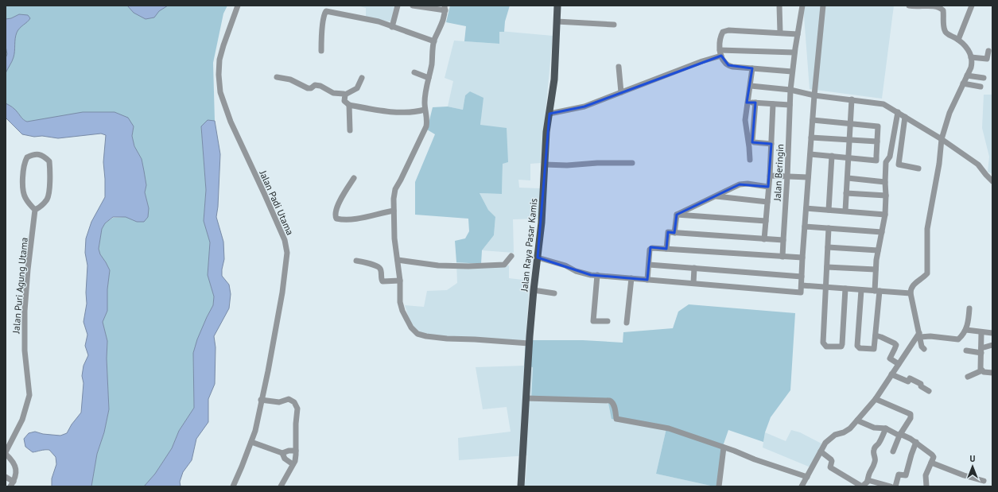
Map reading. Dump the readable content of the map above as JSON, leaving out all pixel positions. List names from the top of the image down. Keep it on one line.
{"streets":{"main road":["Jalan Raya Pasar Kamis"],"street":["Jalan Beringin","Jalan Padi Utama","Jalan Puri Agung Utama"]},"north":"top"}
